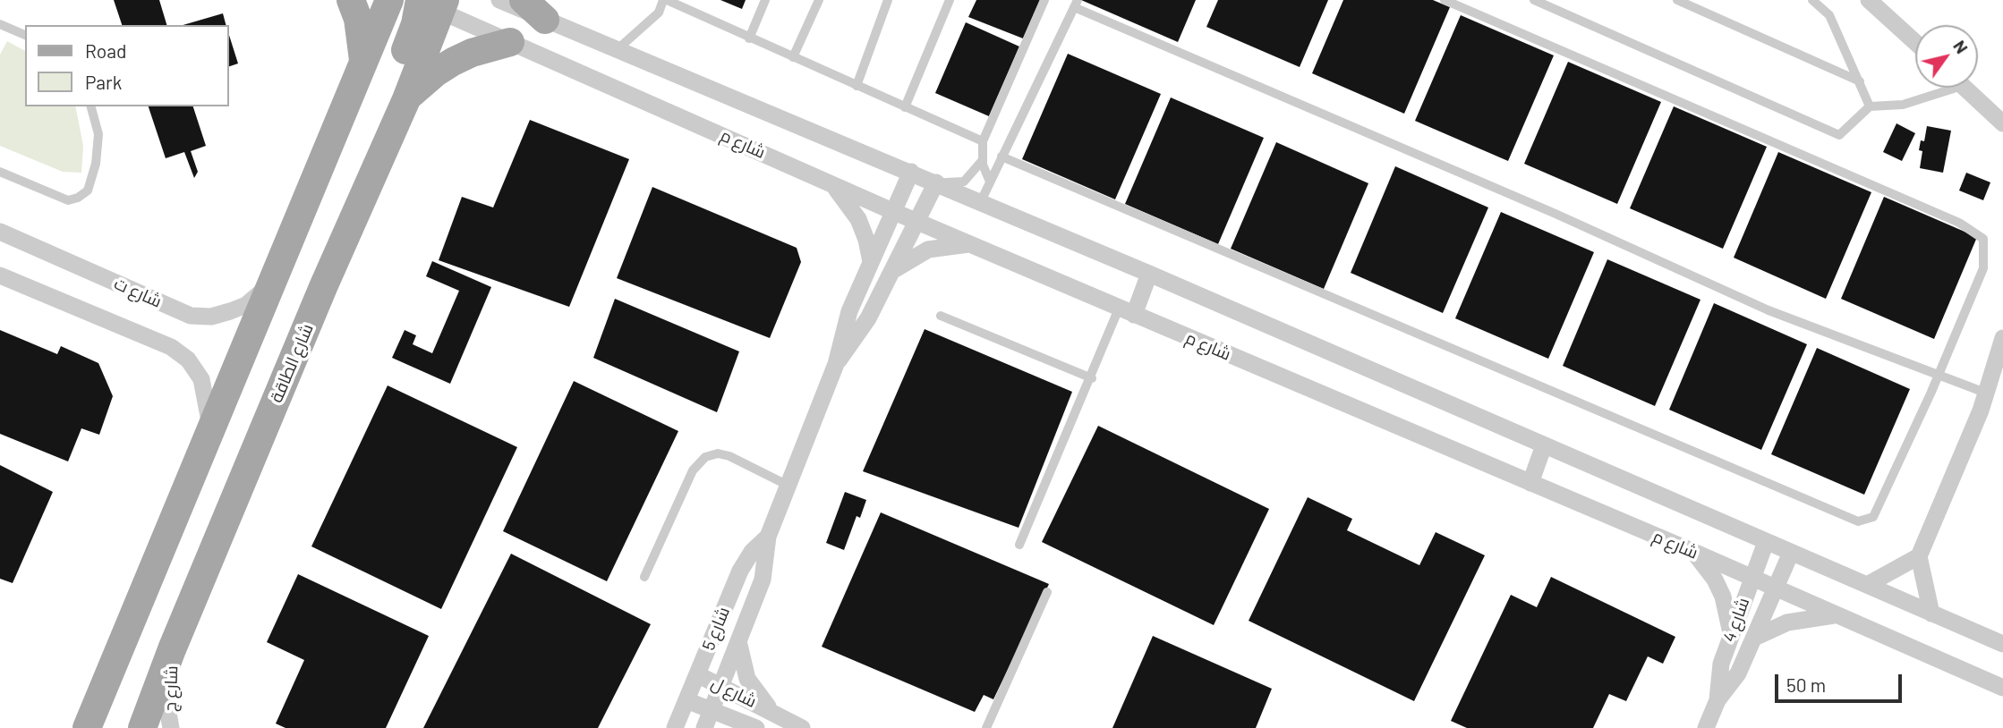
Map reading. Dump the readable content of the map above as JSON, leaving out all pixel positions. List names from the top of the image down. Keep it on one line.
{"streets":{"main road":["شارع الطاقة"],"street":["شارع م","شارع ت","شارع 4","شارع 5","شارع ج","شارع ل"]},"crossings":[["شارع م","شارع الطاقة"],["شارع م","شارع 4"],["شارع م","شارع 5"],["شارع الطاقة","شارع ج"],["شارع 5","شارع ل"]],"legend":["Road","Park"],"scale_bar":"50 m","north":"top right"}
